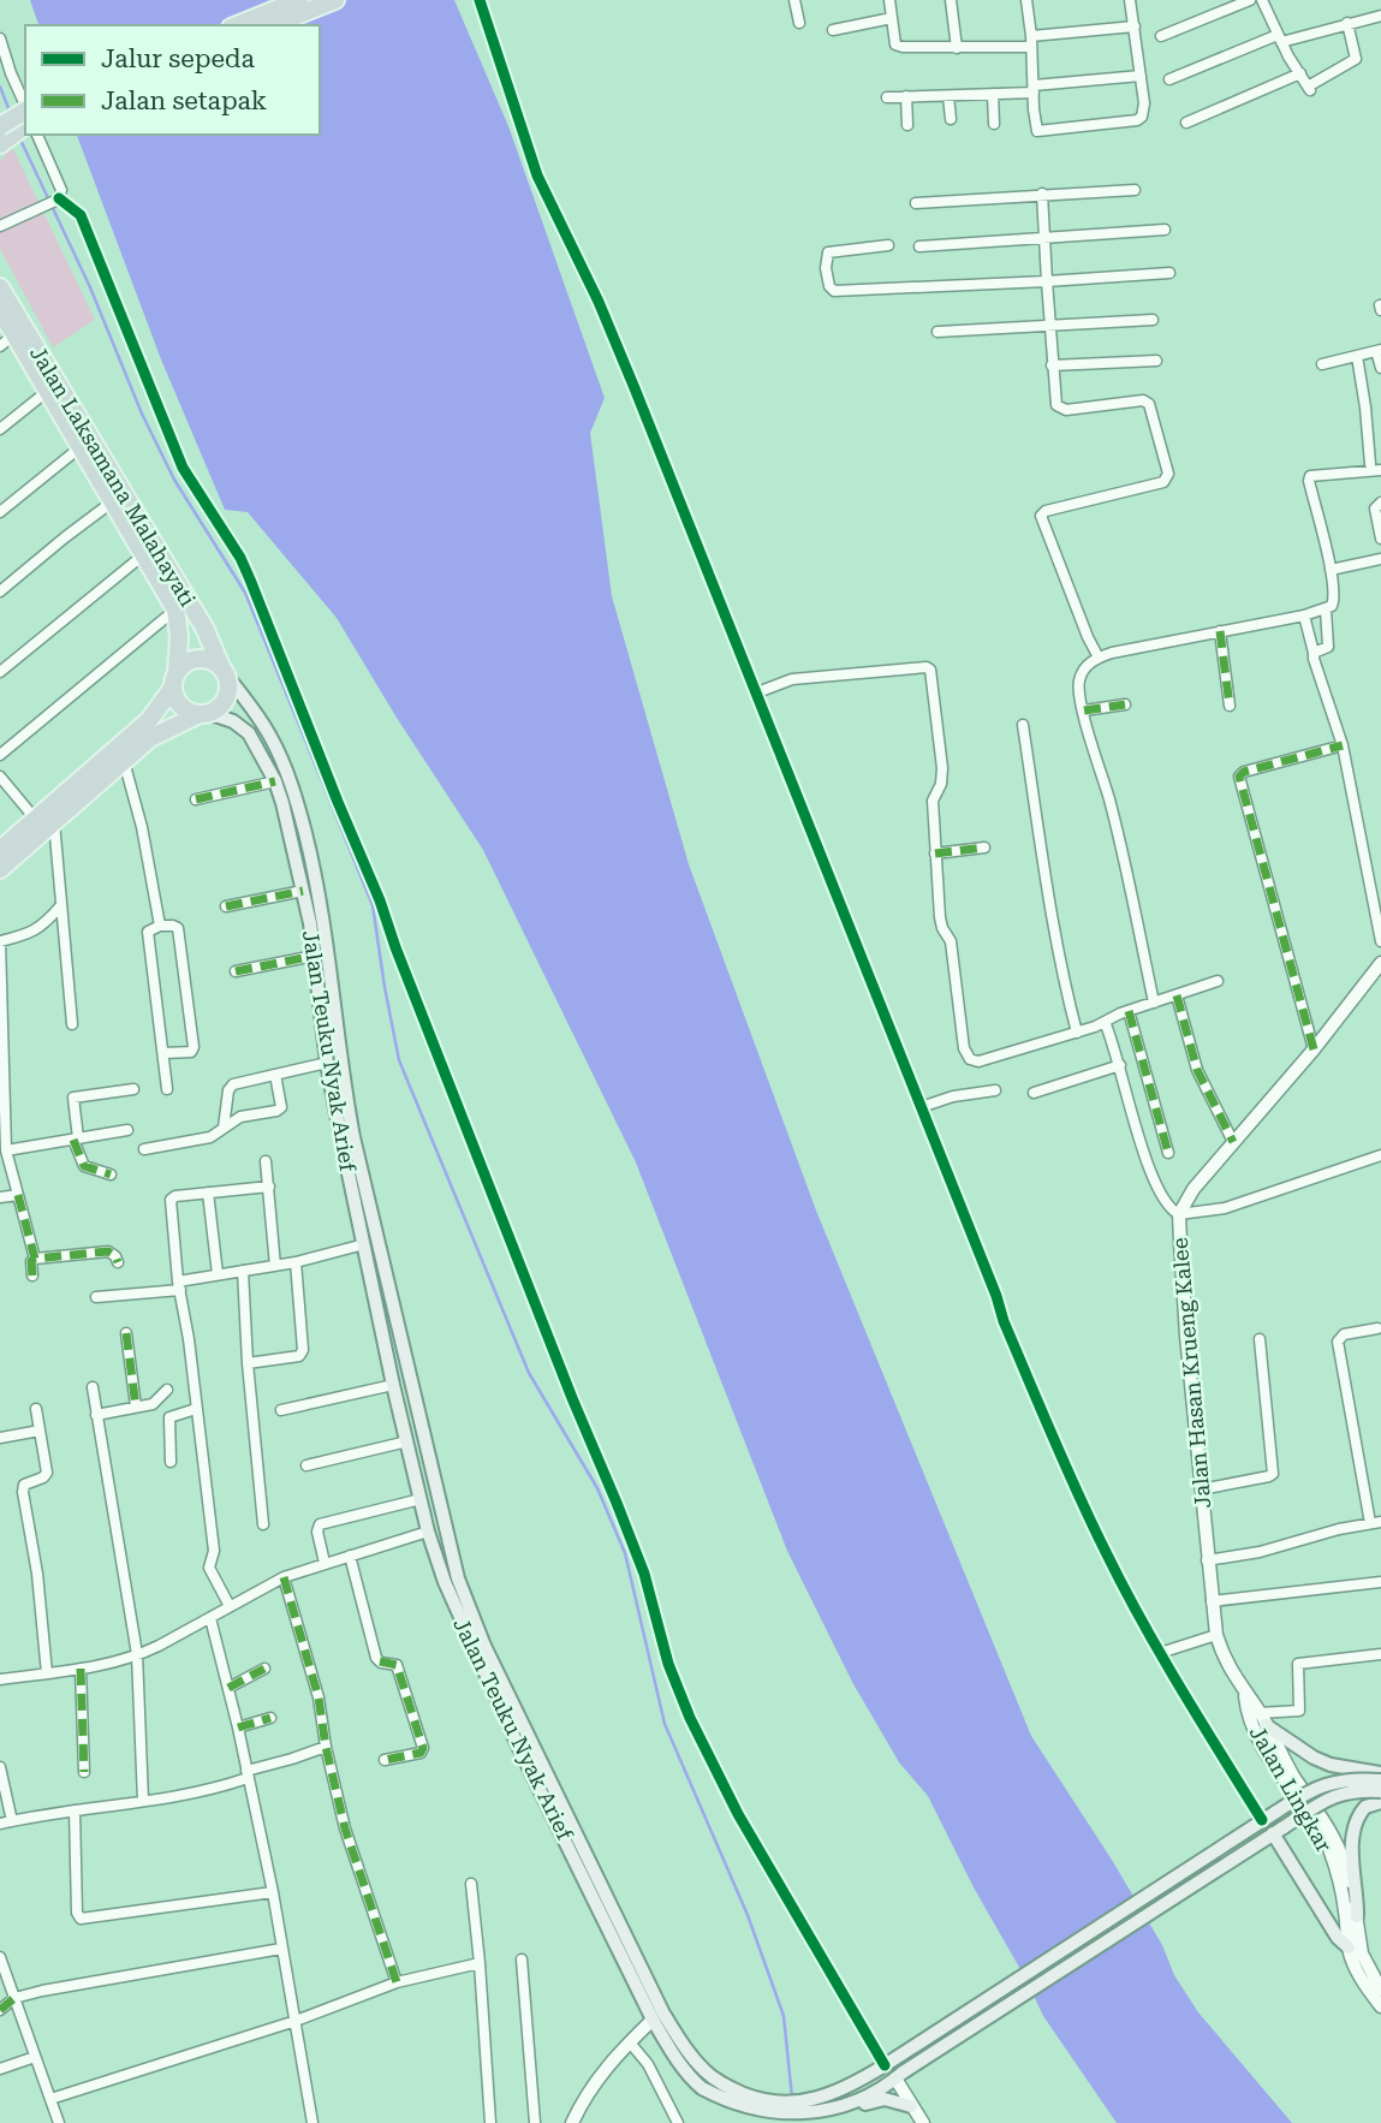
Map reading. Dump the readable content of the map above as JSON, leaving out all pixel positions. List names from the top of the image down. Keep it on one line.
{"streets":{"highway":["Jalan Laksamana Malahayati"],"main road":["Jalan Teuku Nyak Arief"],"street":["Jalan Hasan Krueng Kalee","Jalan Lingkar"]},"crossings":[["Jalan Laksamana Malahayati","Jalan Teuku Nyak Arief"],["Jalan Hasan Krueng Kalee","Jalan Lingkar"]],"legend":["Jalur sepeda","Jalan setapak"]}
